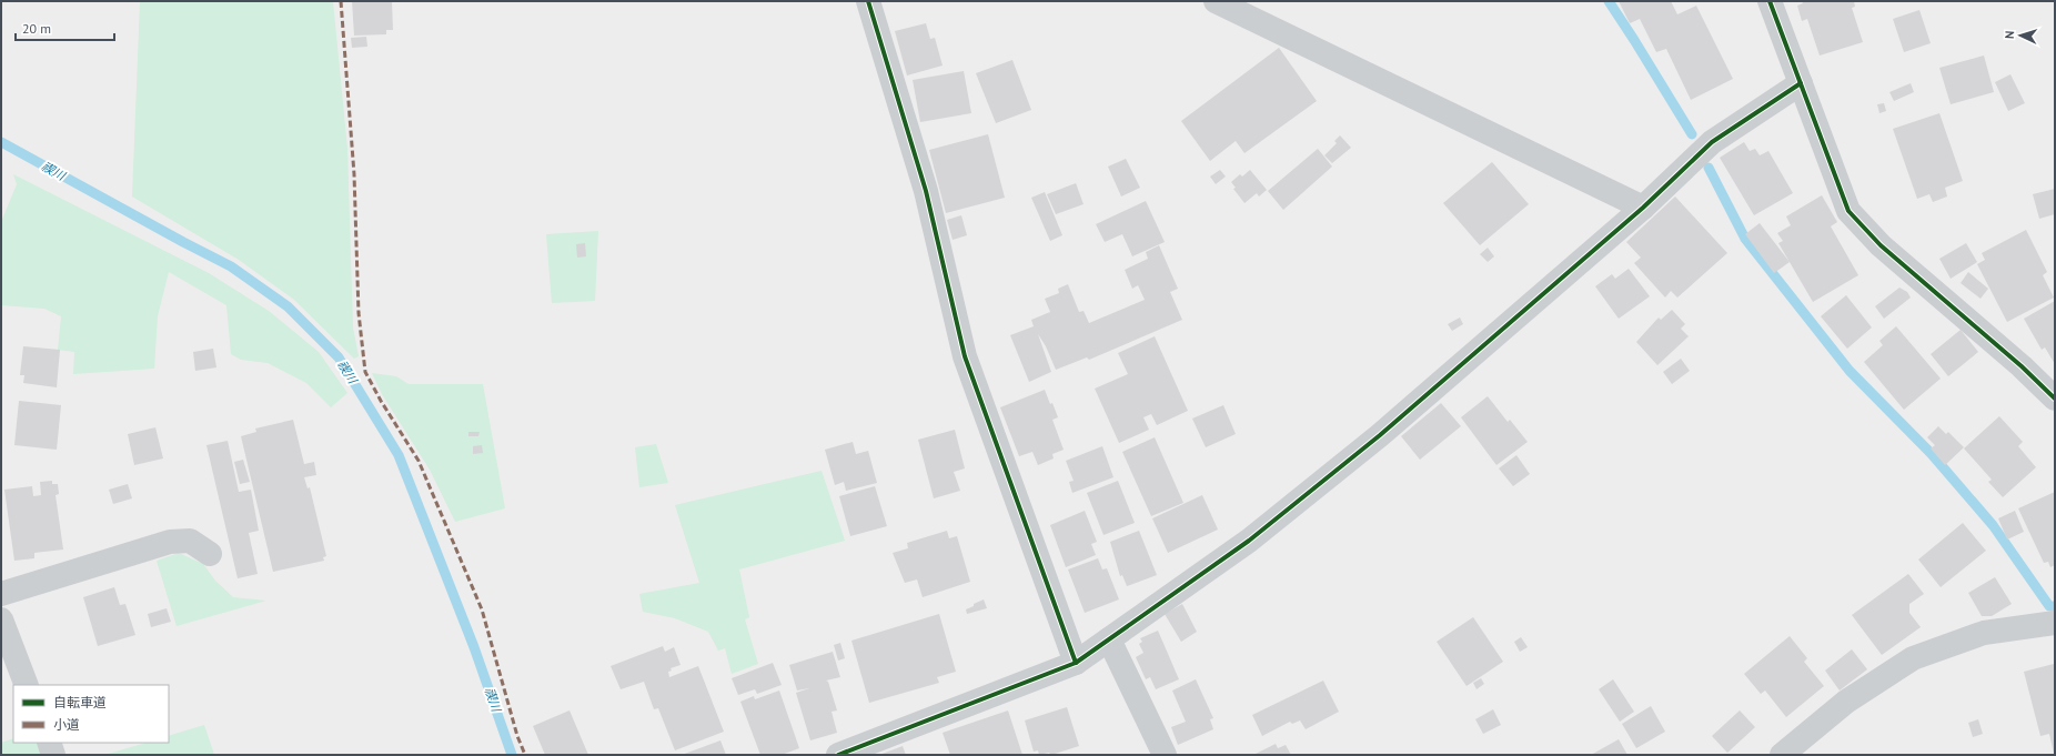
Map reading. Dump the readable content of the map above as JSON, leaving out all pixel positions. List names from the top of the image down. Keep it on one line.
{"water":["禊川"],"legend":["自転車道","小道"],"scale_bar":"20 m","north":"left"}
